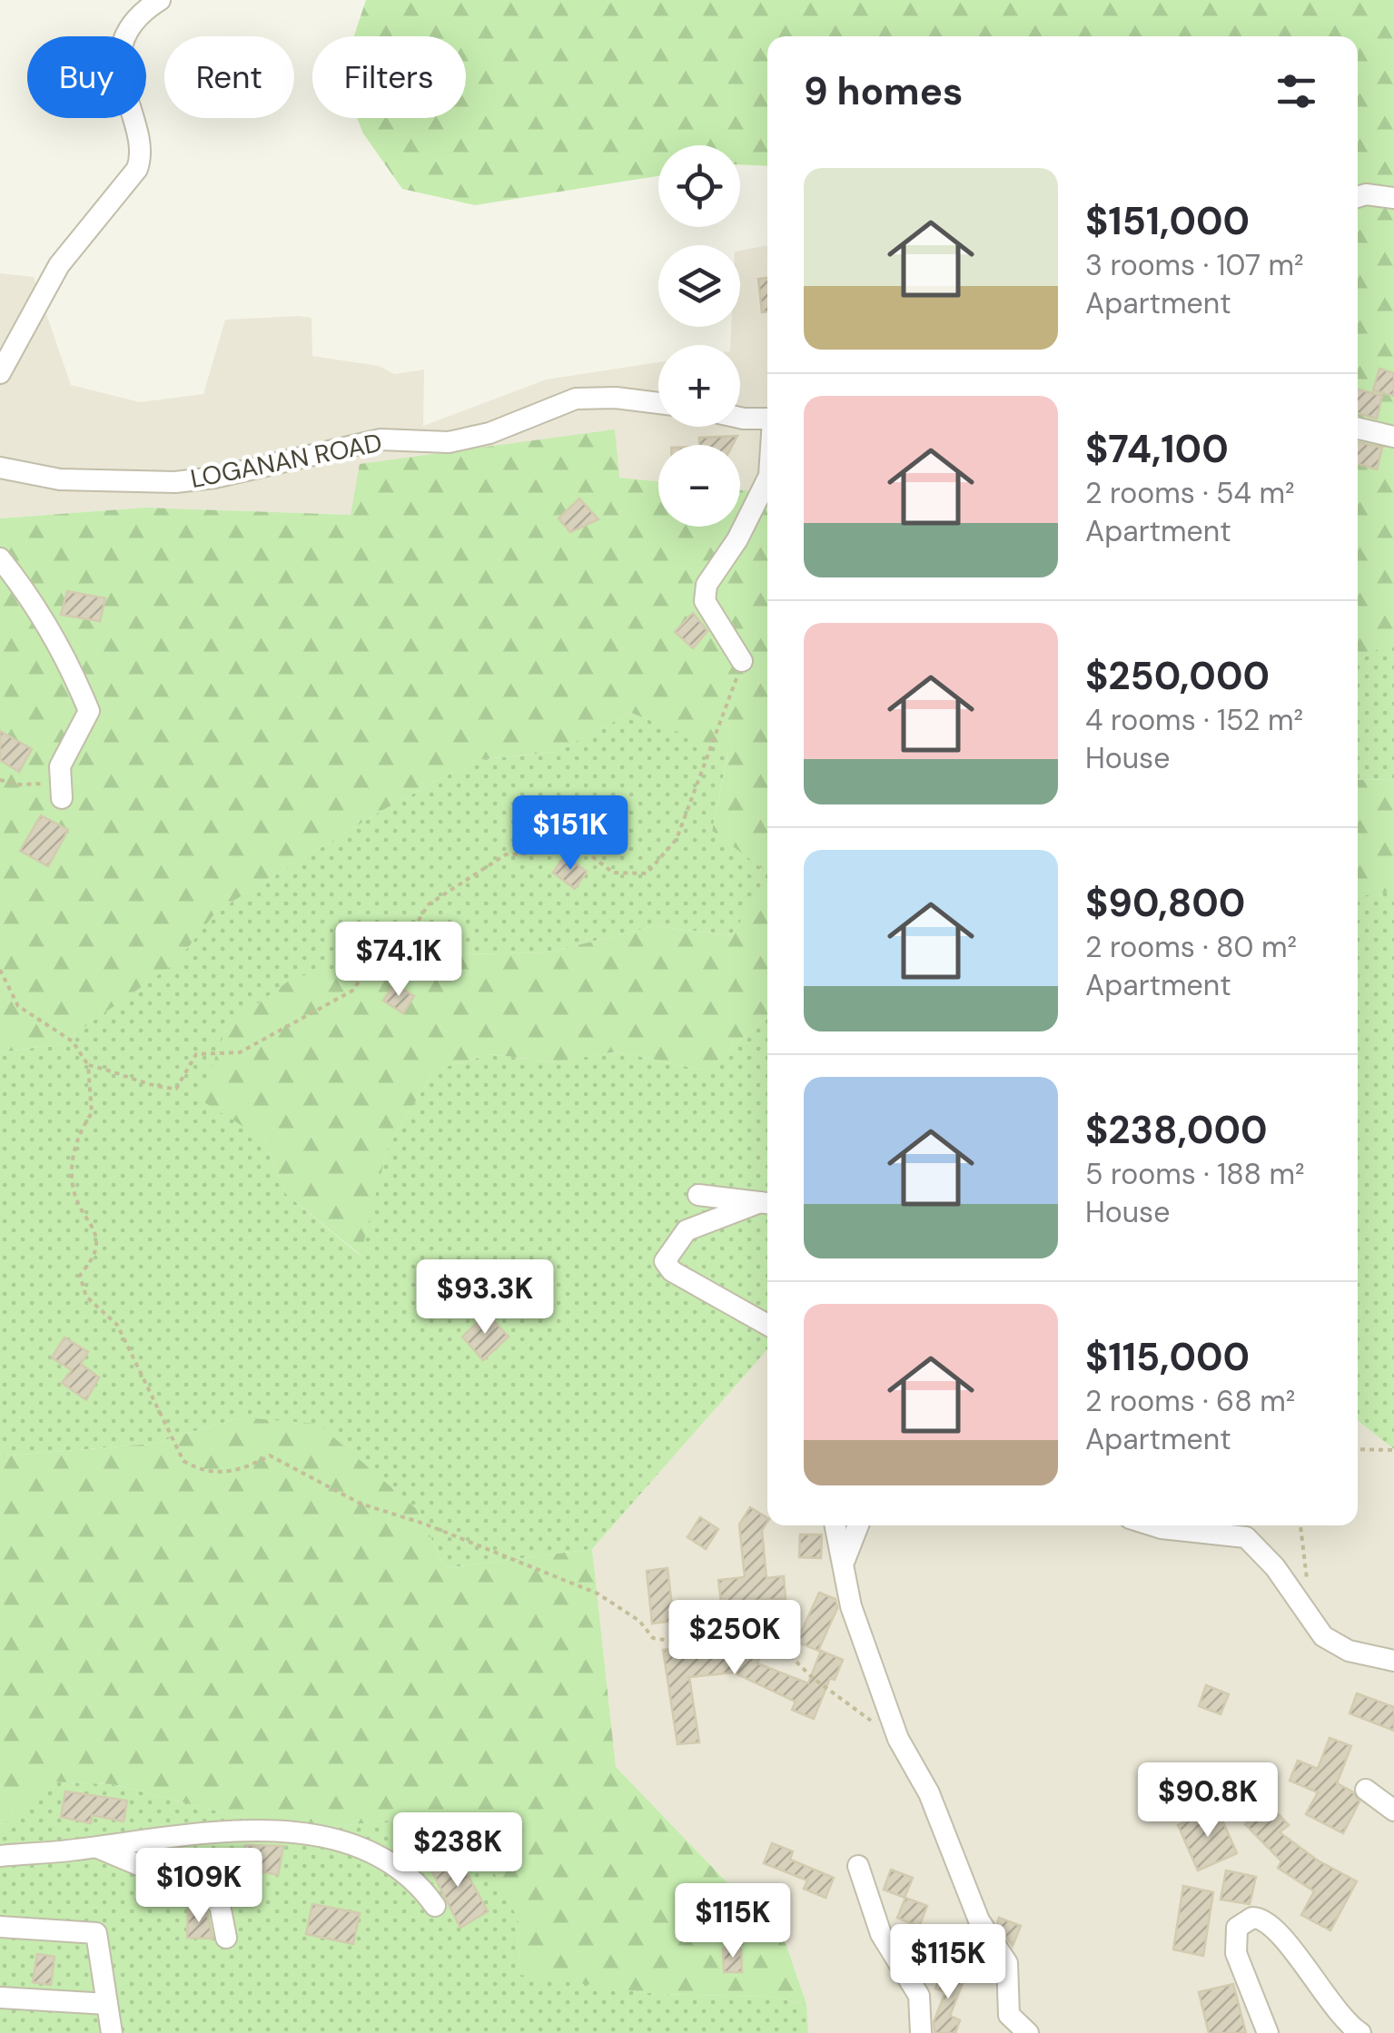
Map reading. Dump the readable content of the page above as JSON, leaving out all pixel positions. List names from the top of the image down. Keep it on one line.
{"streets":{"street":["LOGANAN ROAD"]},"page":{"chip":["Buy","Rent","Filters"],"heading":"9 homes","map_buttons":["+","−"],"list":[{"name":"$151,000","note":"3 rooms · 107 m² · Apartment"},{"name":"$74,100","note":"2 rooms · 54 m² · Apartment"},{"name":"$250,000","note":"4 rooms · 152 m² · House"},{"name":"$90,800","note":"2 rooms · 80 m² · Apartment"},{"name":"$238,000","note":"5 rooms · 188 m² · House"},{"name":"$115,000","note":"2 rooms · 68 m² · Apartment"}],"price":["$151K","$74.1K","$93.3K","$250K","$90.8K","$238K","$109K","$115K","$115K"]}}
